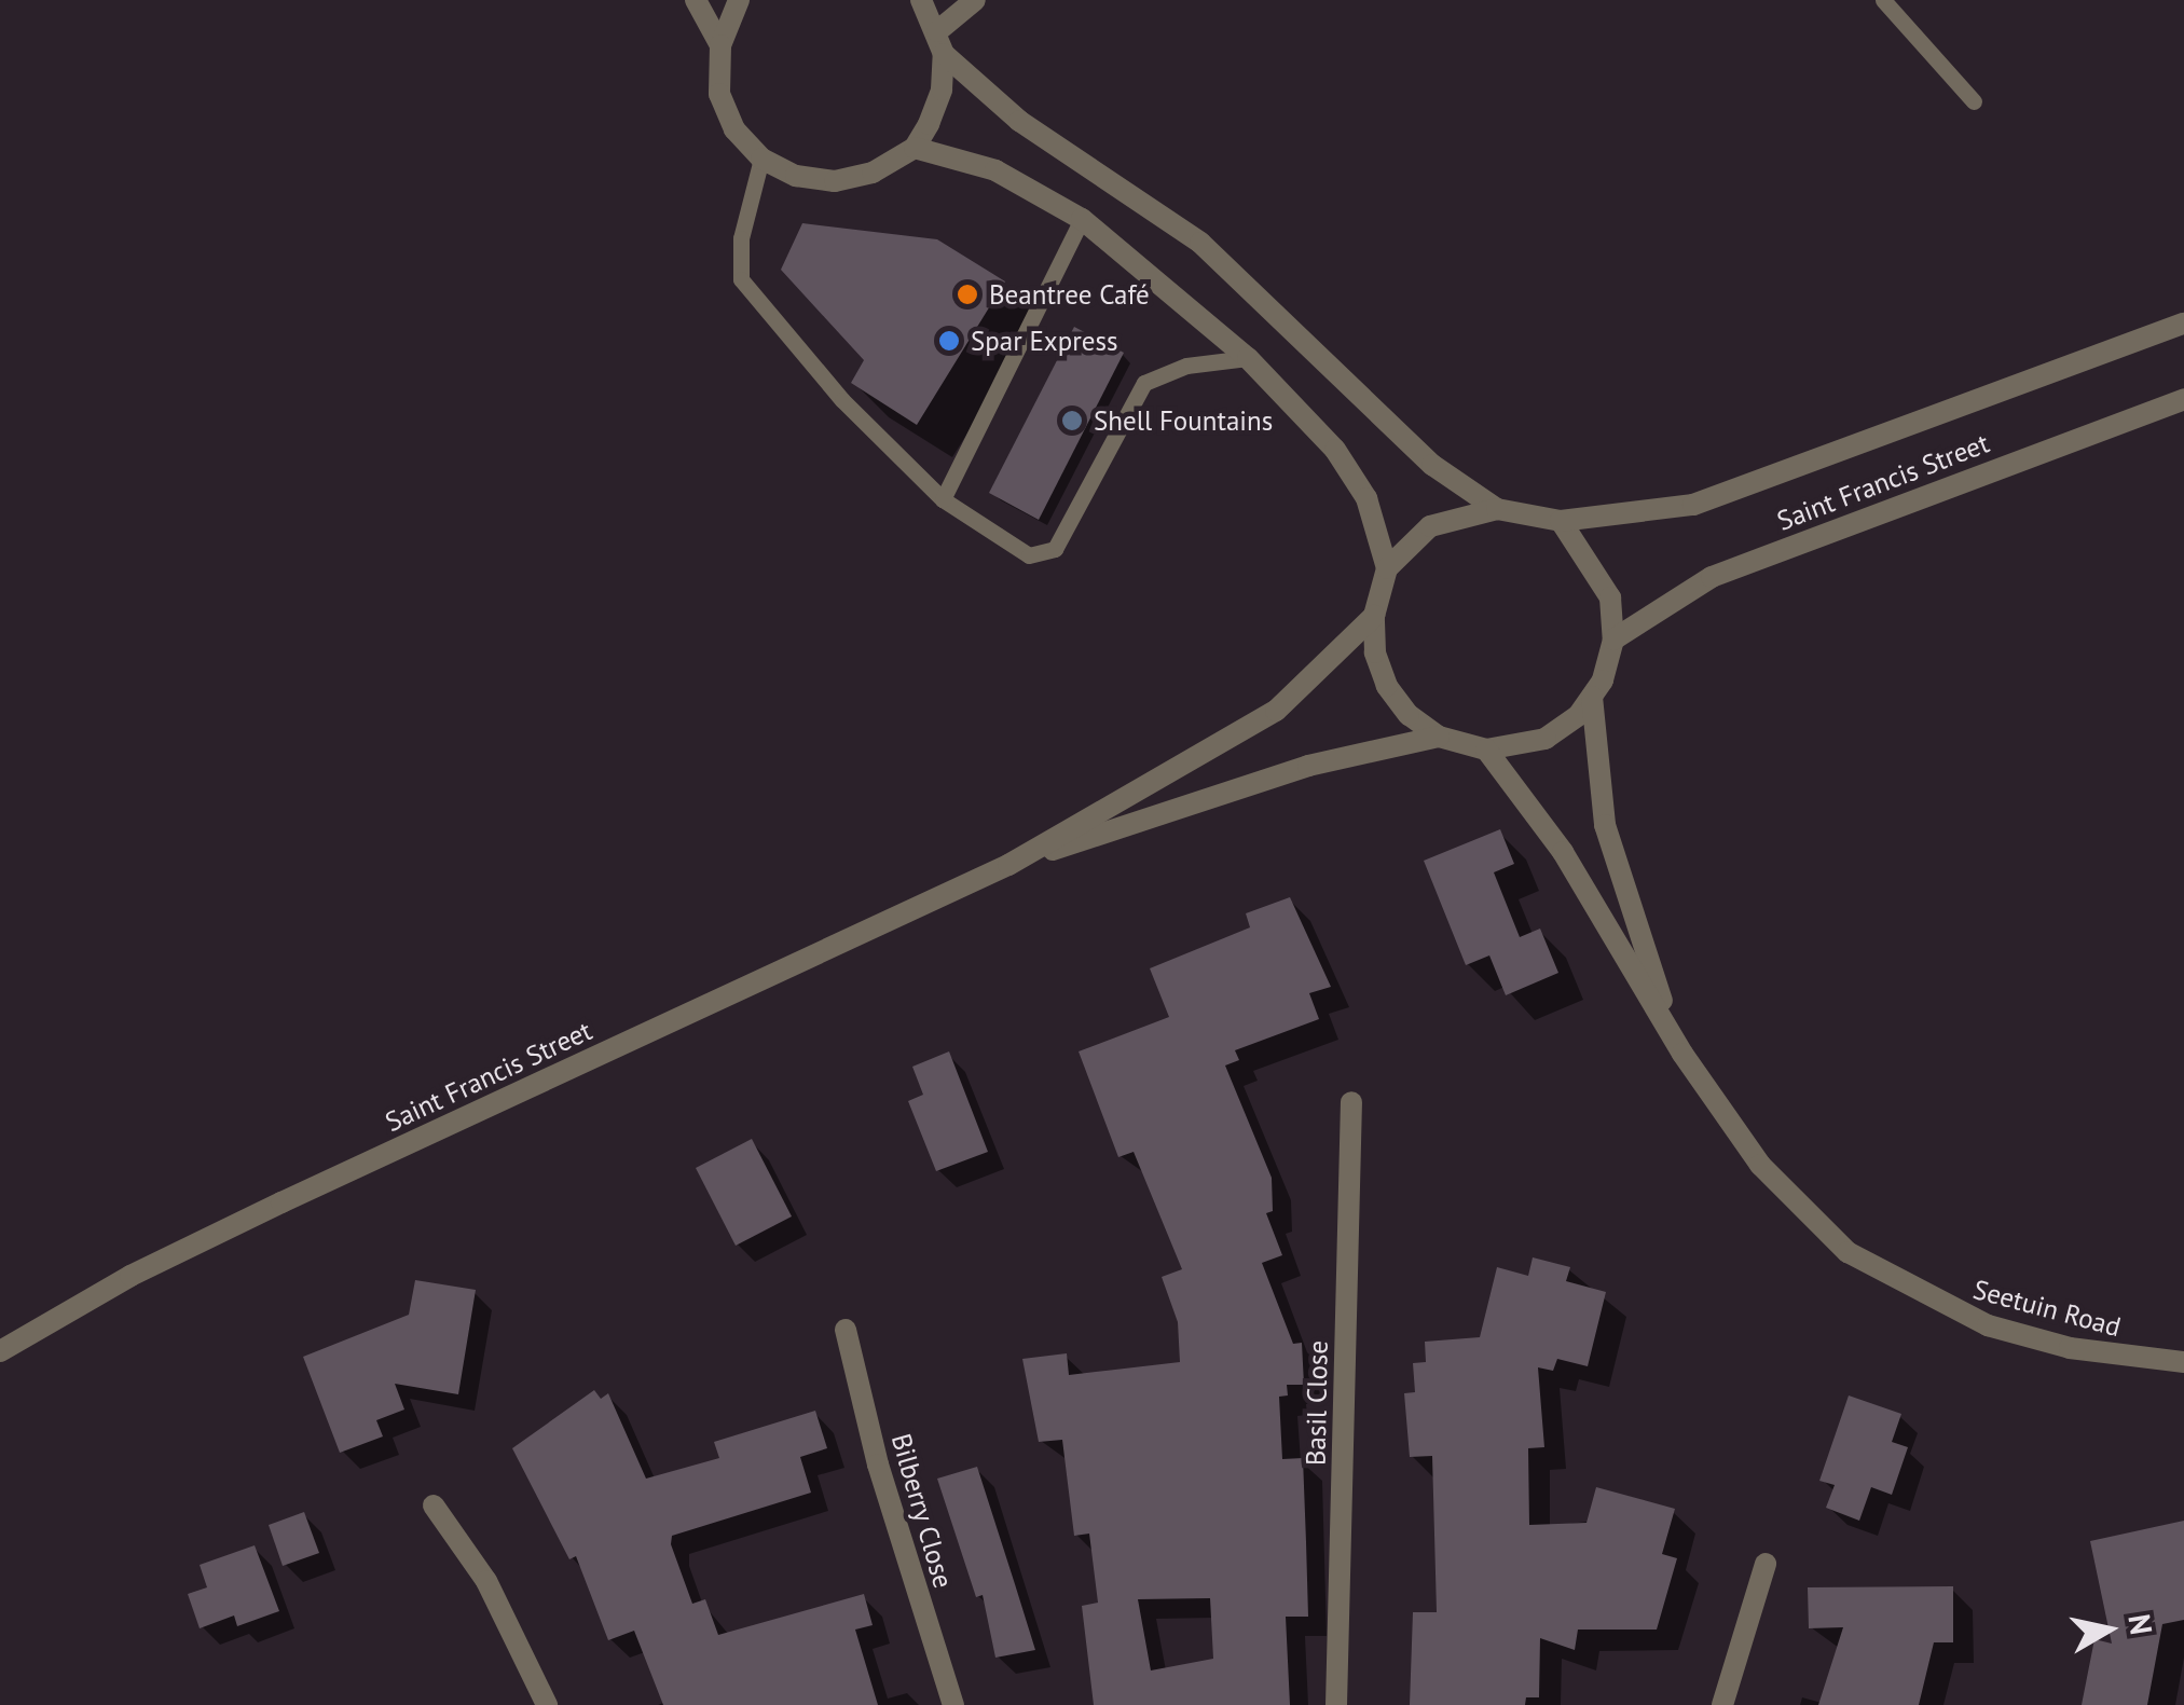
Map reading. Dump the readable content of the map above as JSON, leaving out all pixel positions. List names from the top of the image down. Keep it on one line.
{"streets":{"street":["Saint Francis Street","Seetuin Road","Basil Close","Bilberry Close"]},"places":["Beantree Café","Spar Express","Shell Fountains"],"north":"right"}
